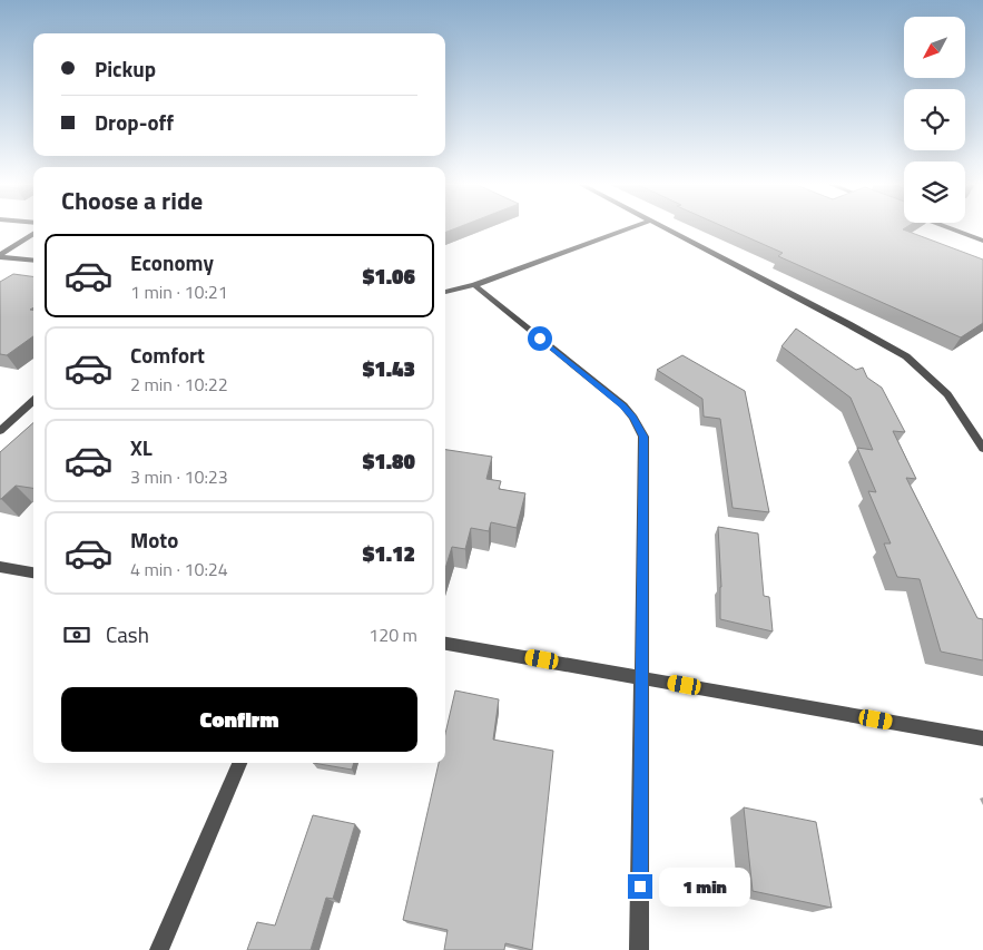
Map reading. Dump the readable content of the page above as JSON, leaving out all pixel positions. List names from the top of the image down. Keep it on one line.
{"north":"bottom left","page":{"banner":["Pickup","Drop-off"],"heading":"Choose a ride","list":[{"name":"Economy","note":"1 min · 10:21","value":"$1.06"},{"name":"Comfort","note":"2 min · 10:22","value":"$1.43"},{"name":"XL","note":"3 min · 10:23","value":"$1.80"},{"name":"Moto","note":"4 min · 10:24","value":"$1.12"}],"pay":["Cash","120 m"],"buttons":"Confirm","bubble":"1 min"}}
